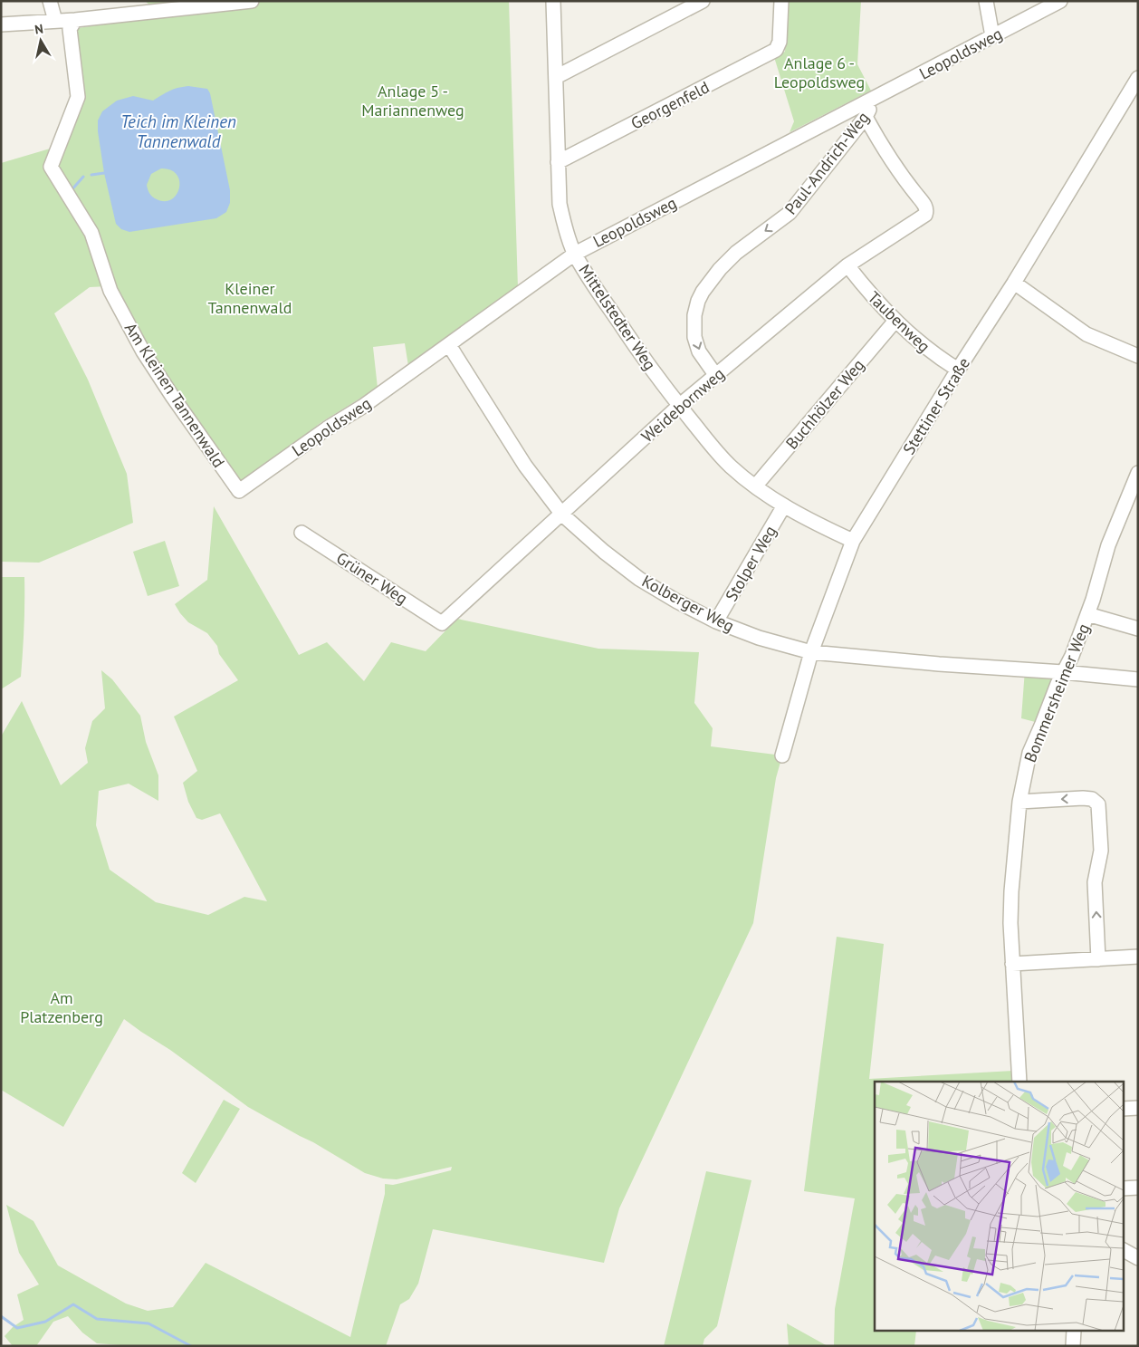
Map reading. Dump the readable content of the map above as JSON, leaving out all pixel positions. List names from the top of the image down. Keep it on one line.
{"streets":{"street":["Leopoldsweg","Georgenfeld","Paul-Andrich-Weg","Mittelstedter Weg","Taubenweg","Am Kleinen Tannenwald","Buchhölzer Weg","Weidebornweg","Stettiner Straße","Stolper Weg","Grüner Weg","Kolberger Weg","Bommersheimer Weg"]},"crossings":[["Leopoldsweg","Paul-Andrich-Weg"],["Leopoldsweg","Mittelstedter Weg"],["Leopoldsweg","Am Kleinen Tannenwald"],["Leopoldsweg","Kolberger Weg"],["Georgenfeld","Mittelstedter Weg"],["Paul-Andrich-Weg","Weidebornweg"],["Mittelstedter Weg","Buchhölzer Weg"],["Mittelstedter Weg","Weidebornweg"],["Mittelstedter Weg","Stettiner Straße"],["Mittelstedter Weg","Stolper Weg"],["Taubenweg","Buchhölzer Weg"],["Taubenweg","Weidebornweg"],["Taubenweg","Stettiner Straße"],["Weidebornweg","Grüner Weg"],["Weidebornweg","Kolberger Weg"],["Stettiner Straße","Kolberger Weg"],["Stolper Weg","Kolberger Weg"],["Kolberger Weg","Bommersheimer Weg"]],"one_way":["Paul-Andrich-Weg"],"water":["Teich im Kleinen Tannenwald"],"parks":["Anlage 6 - Leopoldsweg","Anlage 5 - Mariannenweg","Kleiner Tannenwald","Am Platzenberg"],"north":"top"}
